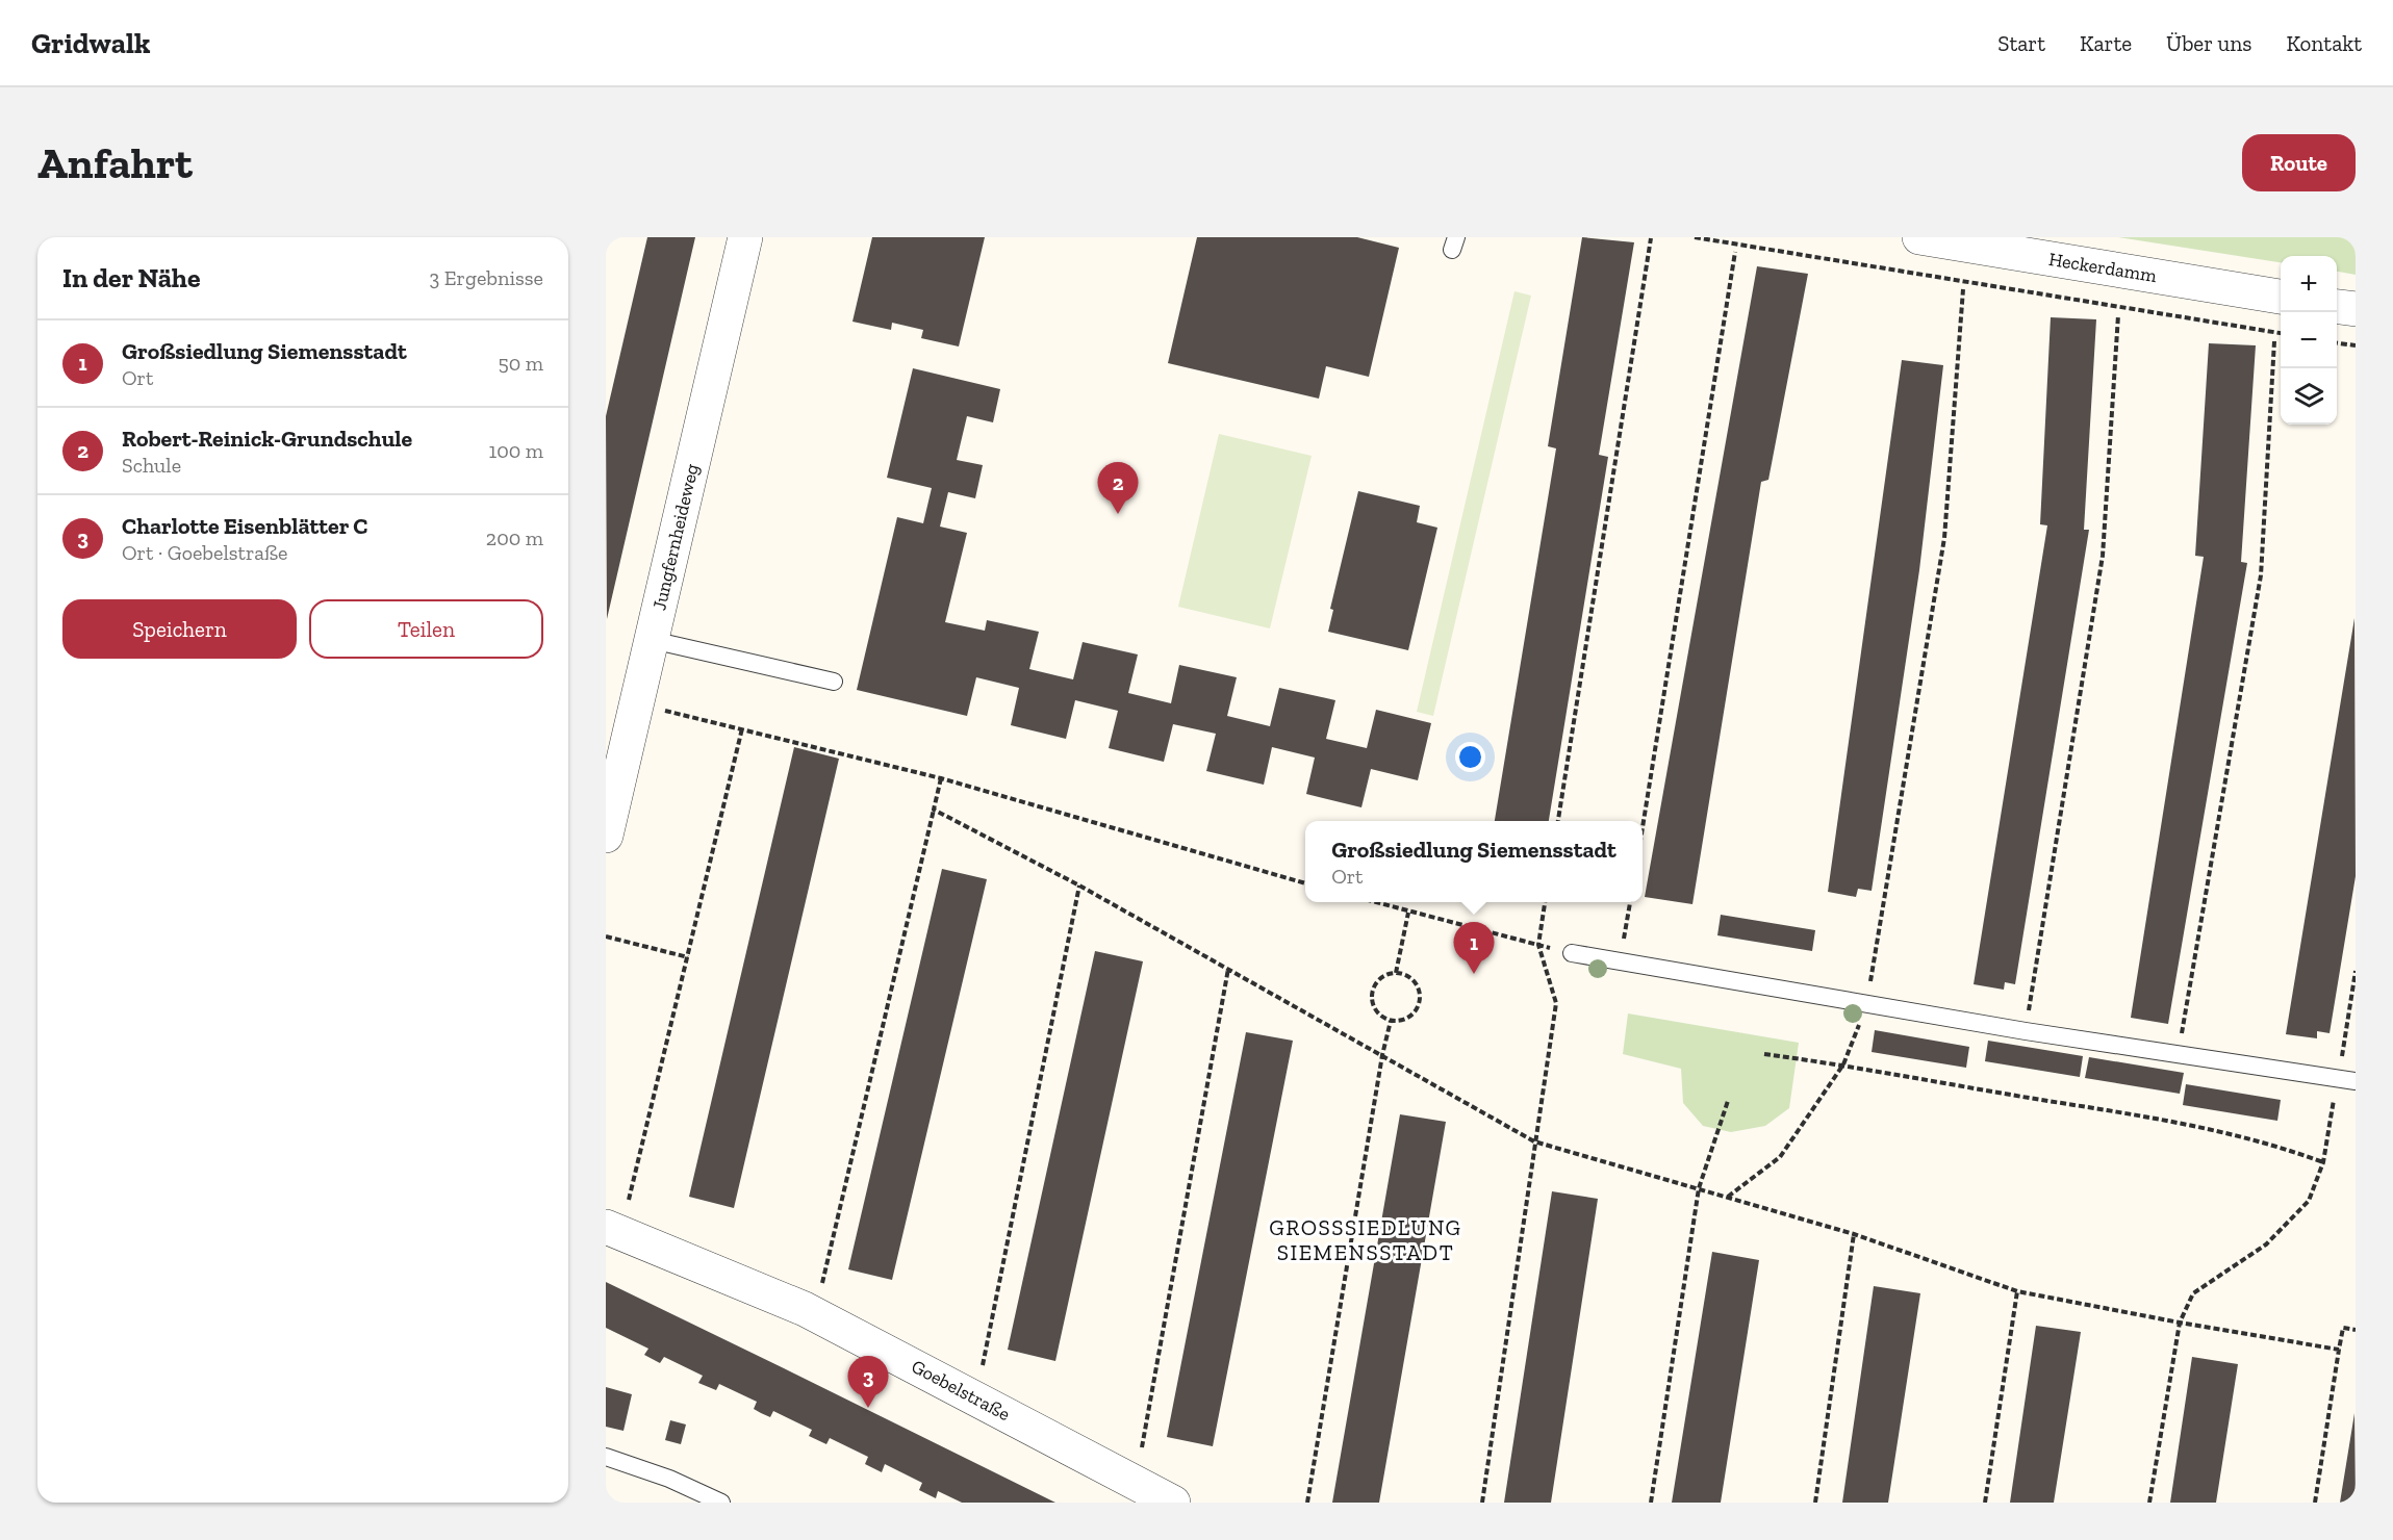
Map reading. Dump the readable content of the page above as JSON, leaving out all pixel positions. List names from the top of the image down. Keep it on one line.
{"streets":{"street":["Heckerdamm","Jungfernheideweg","Goebelstraße"]},"districts":["GROSSSIEDLUNG SIEMENSSTADT"],"page":{"header":"Gridwalk","nav":["Start","Karte","Über uns","Kontakt"],"buttons":["Route",["Speichern","Teilen"]],"title":"Anfahrt","heading":["In der Nähe","3 Ergebnisse"],"map_buttons":["+","−"],"list":[{"mark":"1","name":"Großsiedlung Siemensstadt","note":"Ort","value":"50 m"},{"mark":"2","name":"Robert-Reinick-Grundschule","note":"Schule","value":"100 m"},{"mark":"3","name":"Charlotte Eisenblätter C","note":"Ort · Goebelstraße","value":"200 m"}],"pins":["2","1","3"],"popup":["Großsiedlung Siemensstadt","Ort"]}}
